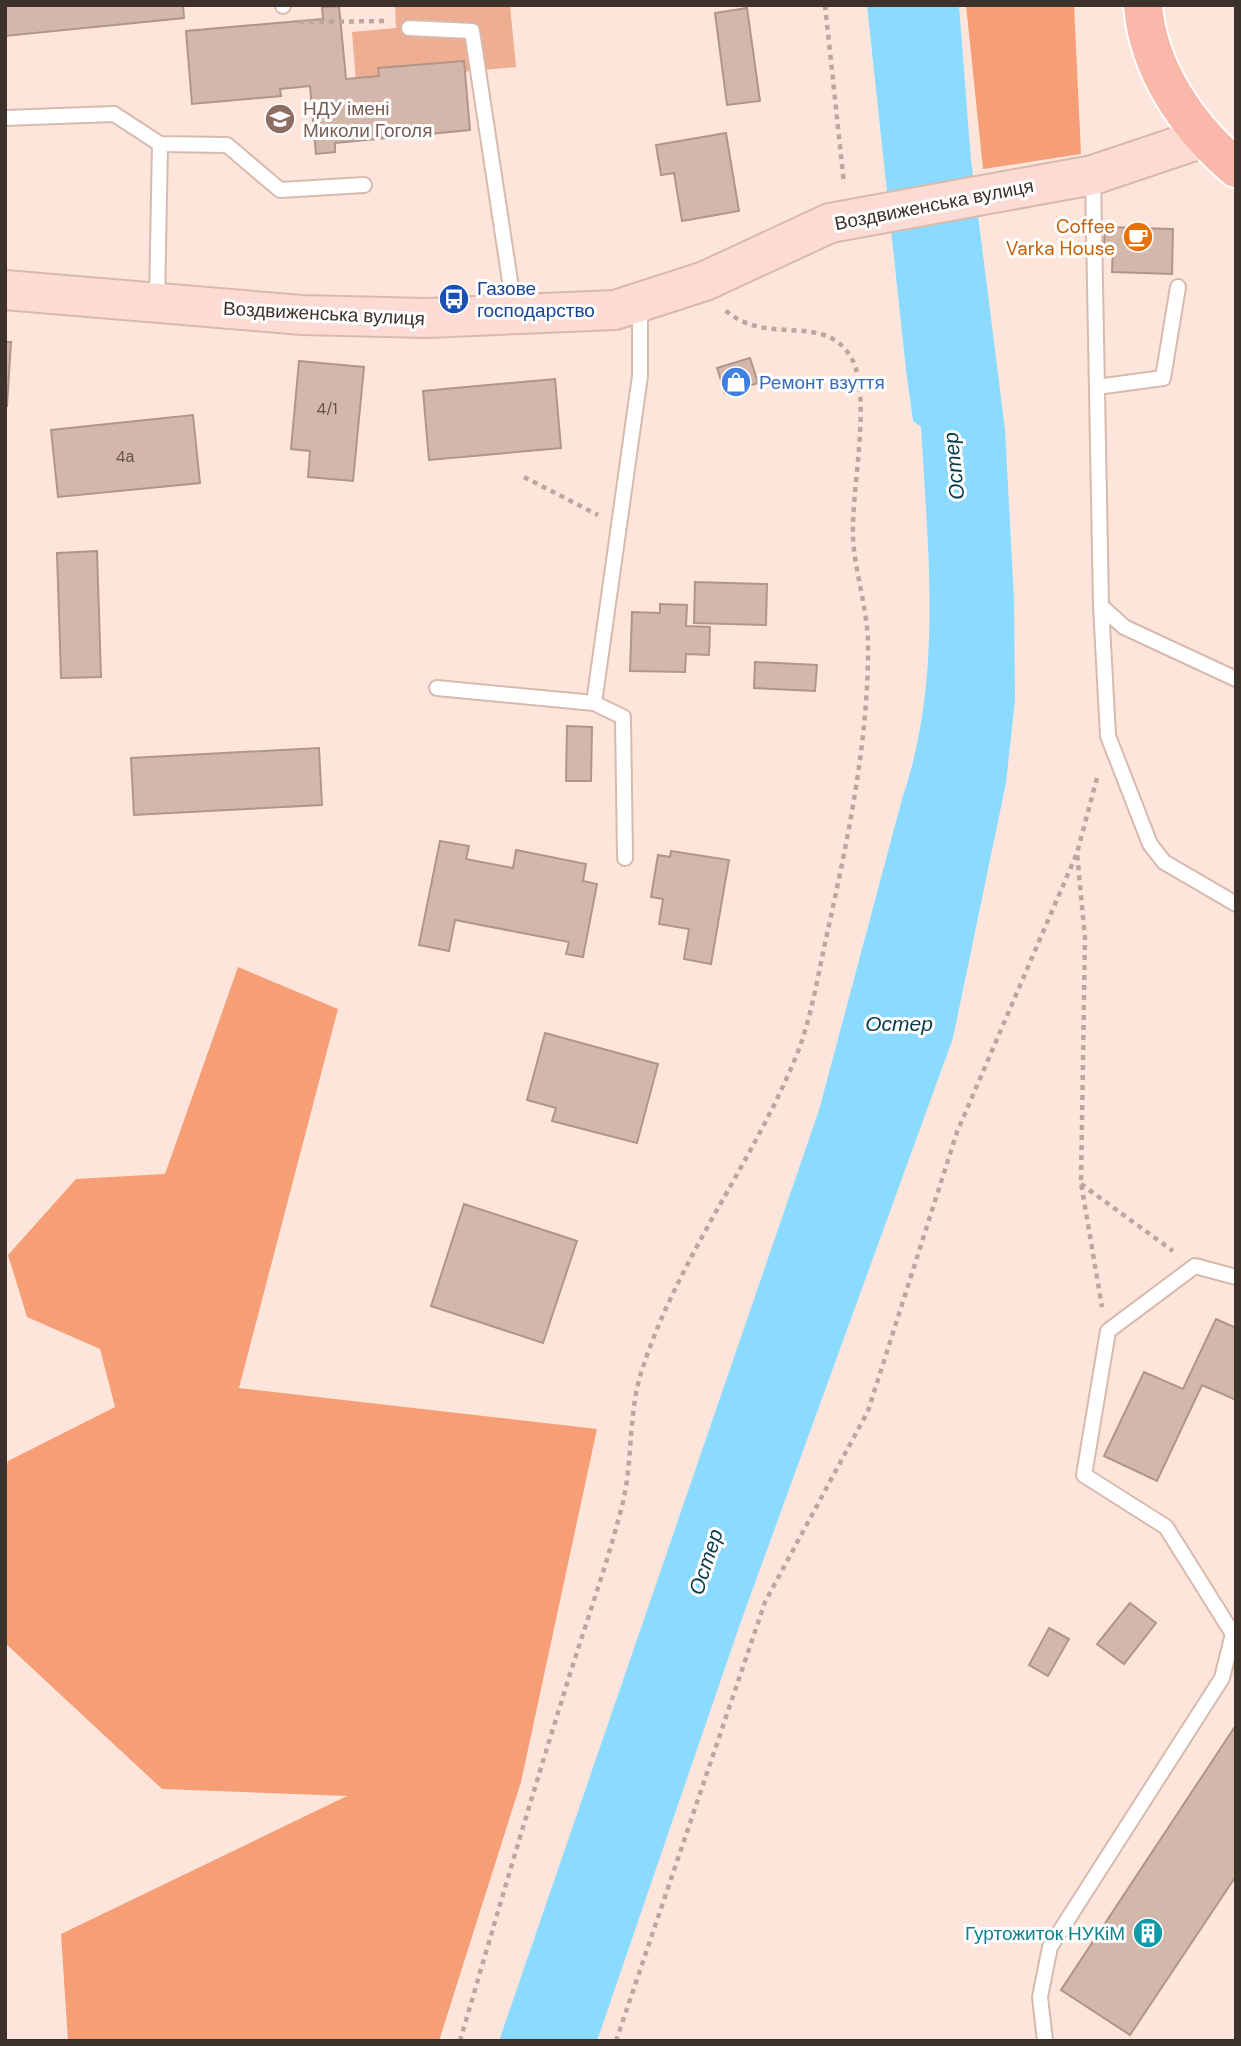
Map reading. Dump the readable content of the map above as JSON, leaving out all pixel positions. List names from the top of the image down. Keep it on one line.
{"streets":{"street":["Воздвиженська вулиця"]},"water":["Остер"],"places":{"school or university":["НДУ імені Миколи Гоголя"],"cafe":["Coffee Varka House"],"bus stop":["Газове господарство"],"shop":["Ремонт взуття"],"building":["Гуртожиток НУКіМ"]},"house_numbers":["4/1","4а"]}
